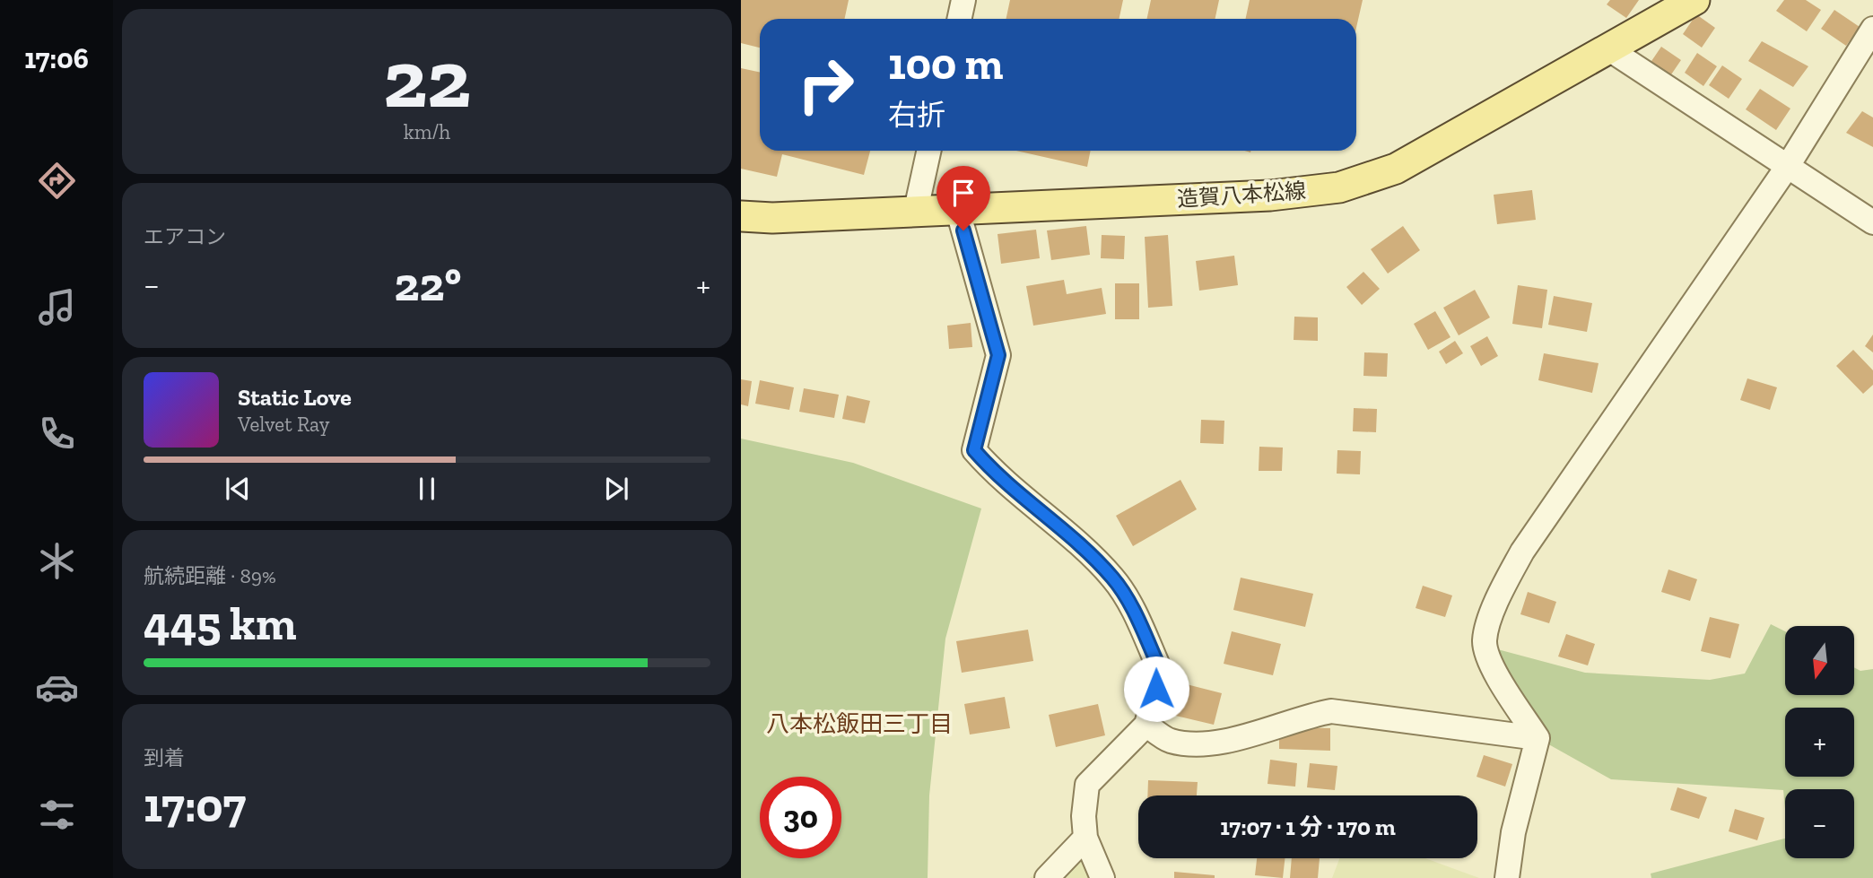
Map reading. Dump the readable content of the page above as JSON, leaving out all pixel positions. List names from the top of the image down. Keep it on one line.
{"streets":{"main road":["造賀八本松線"]},"districts":["八本松飯田三丁目"],"north":"bottom","page":{"tabs":"17:06","tile":[["22","km/h"],"エアコン",["航続距離 · 89%","445 km"],["到着","17:07"]],"turn":["100 m","右折"],"heat":["−","22°","+"],"song":["Static Love","Velvet Ray"],"map_buttons":["+","−"],"limit":"30","trip":"17:07 · 1 分 · 170 m"}}
